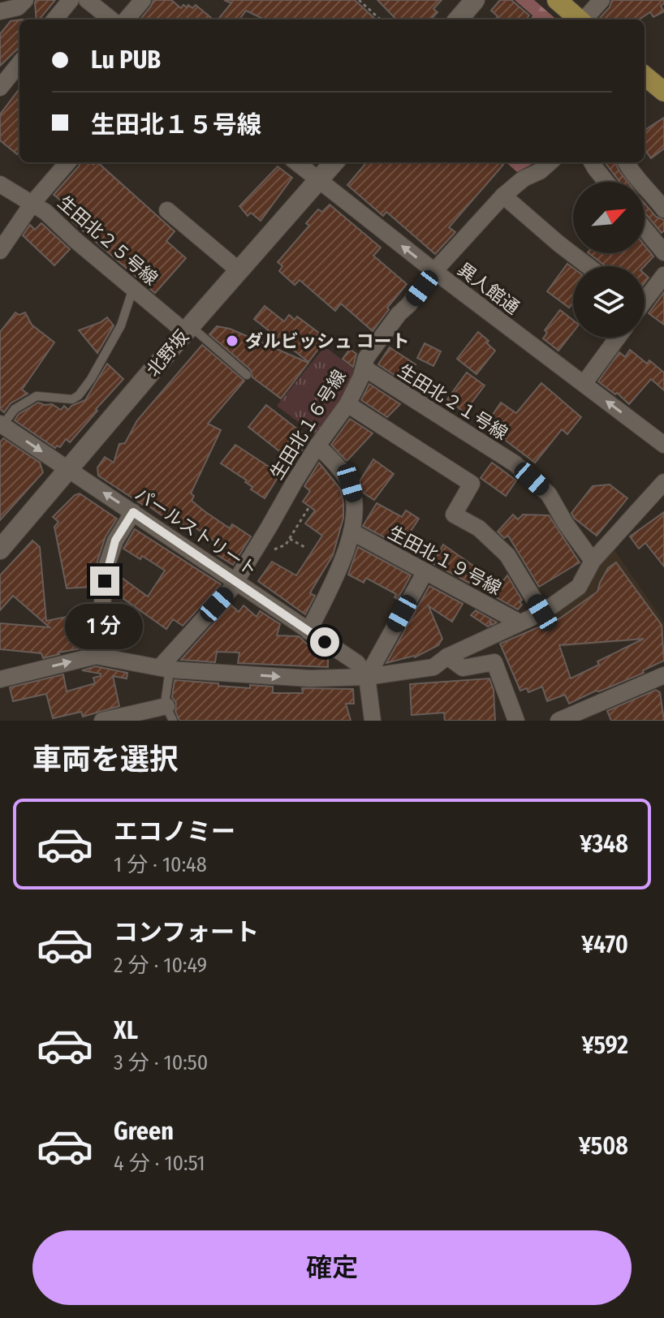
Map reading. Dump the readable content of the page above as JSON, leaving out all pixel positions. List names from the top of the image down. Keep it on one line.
{"streets":{"street":["生田北２５号線","異人館通","北野坂","生田北２１号線","生田北１６号線","パールストリート","生田北１９号線"]},"crossings":[["生田北２５号線","北野坂"],["異人館通","北野坂"],["異人館通","生田北１６号線"],["北野坂","パールストリート"],["生田北２１号線","生田北１６号線"],["生田北１６号線","パールストリート"]],"one_way":["異人館通"],"places":["ダルビッシュ コート"],"north":"top right","page":{"banner":["Lu PUB","生田北１５号線"],"bubble":"1 分","heading":"車両を選択","list":[{"name":"エコノミー","note":"1 分 · 10:48","value":"¥348"},{"name":"コンフォート","note":"2 分 · 10:49","value":"¥470"},{"name":"XL","note":"3 分 · 10:50","value":"¥592"},{"name":"Green","note":"4 分 · 10:51","value":"¥508"}],"buttons":"確定"}}
